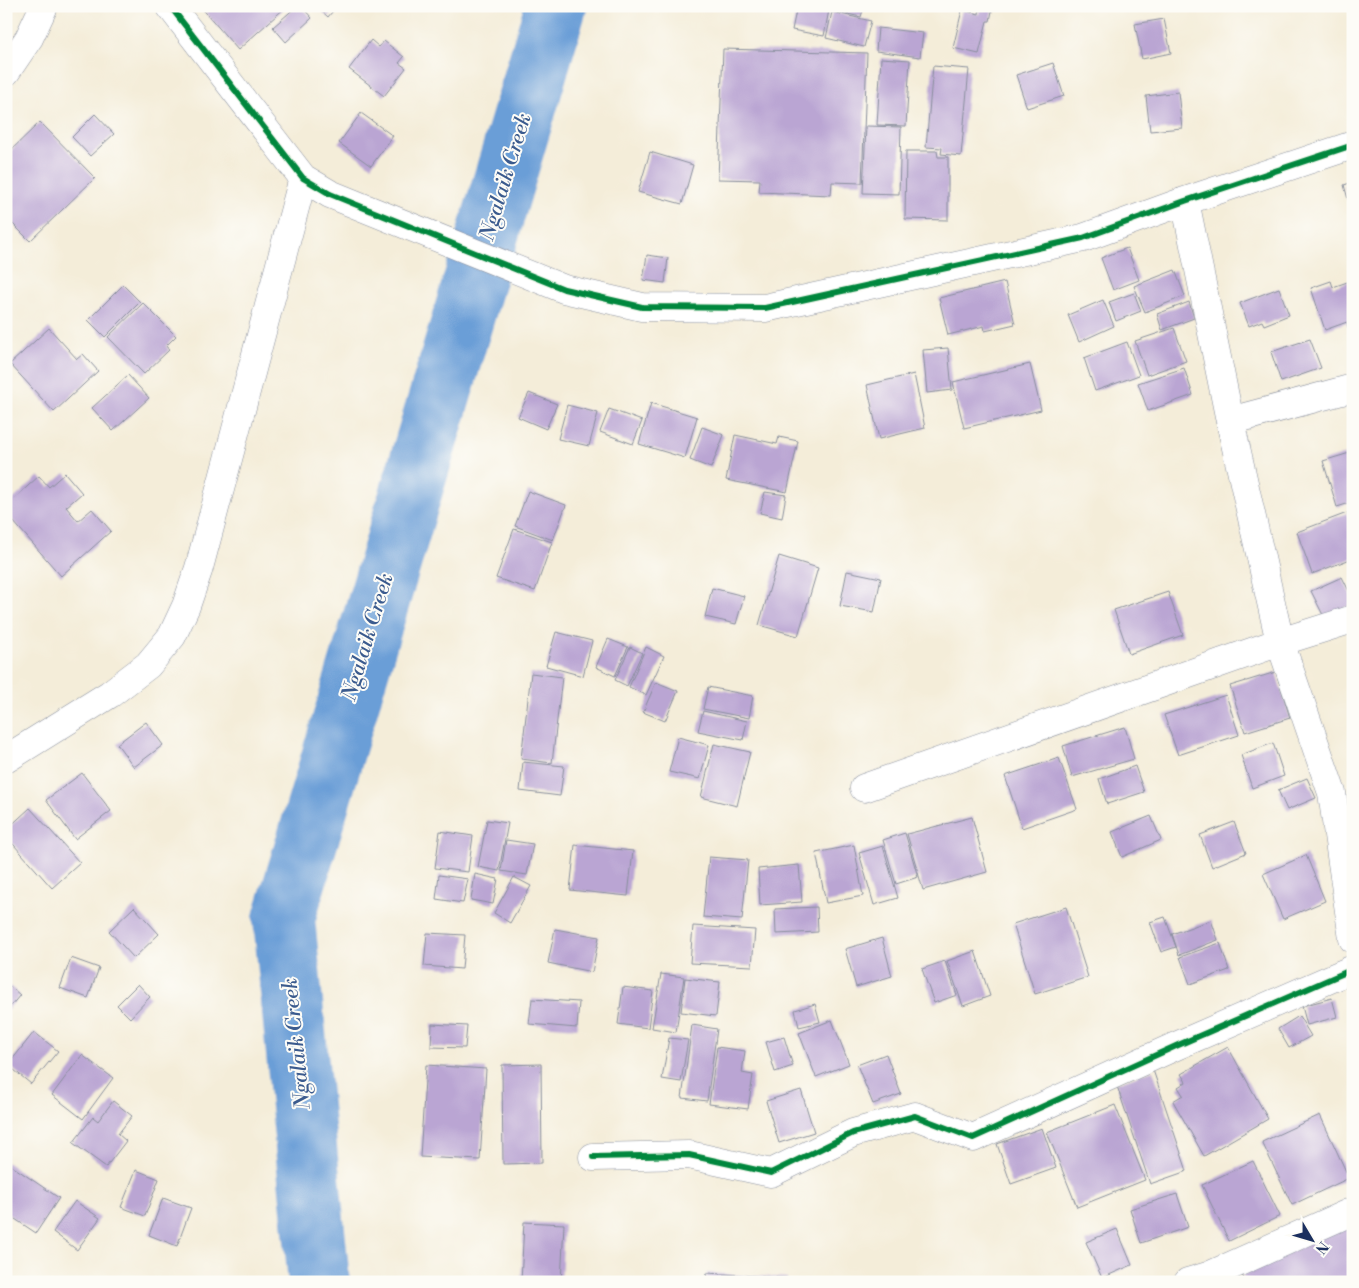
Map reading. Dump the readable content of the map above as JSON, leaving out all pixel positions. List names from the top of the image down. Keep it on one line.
{"water":["Ngalaik Creek"],"north":"bottom right"}
